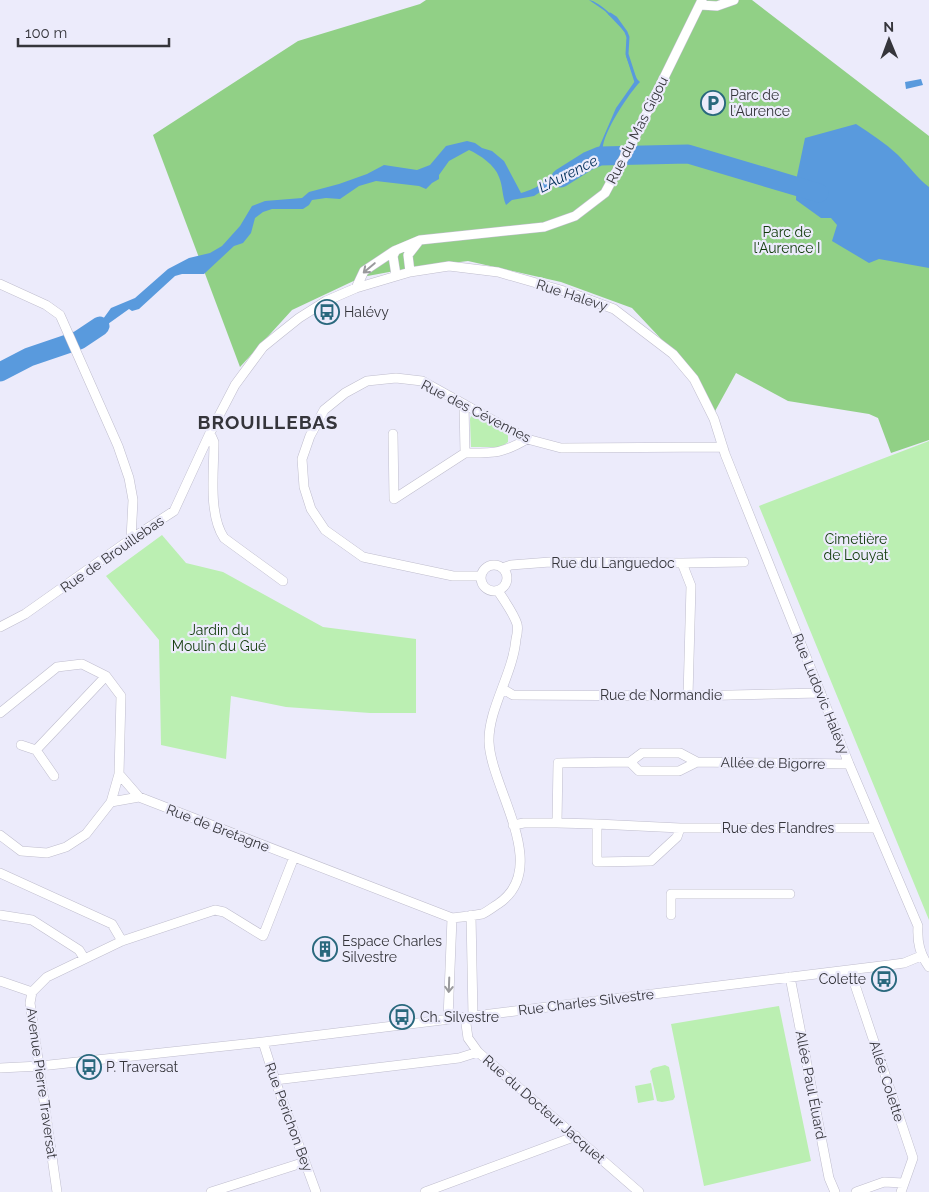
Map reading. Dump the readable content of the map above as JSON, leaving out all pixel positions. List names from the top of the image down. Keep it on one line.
{"streets":{"street":["Rue du Mas Gigou","Rue Halevy","Rue des Cévennes","Rue de Brouillebas","Rue du Languedoc","Rue Ludovic Halévy","Rue de Normandie","Allée de Bigorre","Rue de Bretagne","Rue des Flandres","Rue Charles Silvestre","Allée Colette","Avenue Pierre Traversat","Allée Paul Éluard","Rue du Docteur Jacquet","Rue Perichon Bey"]},"crossings":[["Rue du Mas Gigou","Rue de Brouillebas"],["Rue Halevy","Rue de Brouillebas"],["Rue Halevy","Rue Ludovic Halévy"],["Rue des Cévennes","Rue du Languedoc"],["Rue des Cévennes","Rue Ludovic Halévy"],["Rue du Languedoc","Rue de Normandie"],["Rue Ludovic Halévy","Rue de Normandie"],["Rue Ludovic Halévy","Allée de Bigorre"],["Rue Ludovic Halévy","Rue des Flandres"],["Rue Ludovic Halévy","Rue Charles Silvestre"],["Rue de Bretagne","Avenue Pierre Traversat"],["Rue Charles Silvestre","Allée Colette"],["Rue Charles Silvestre","Avenue Pierre Traversat"],["Rue Charles Silvestre","Allée Paul Éluard"],["Rue Charles Silvestre","Rue du Docteur Jacquet"],["Rue Charles Silvestre","Rue Perichon Bey"]],"districts":["BROUILLEBAS"],"water":["L'Aurence"],"parks":["Parc de l'Aurence I","Cimetière de Louyat","Jardin du Moulin du Gué"],"places":{"parking":["Parc de l'Aurence"],"bus stop":["Halévy","Colette","Ch. Silvestre","P. Traversat"],"building":["Espace Charles Silvestre"]},"scale_bar":"100 m","north":"top"}
